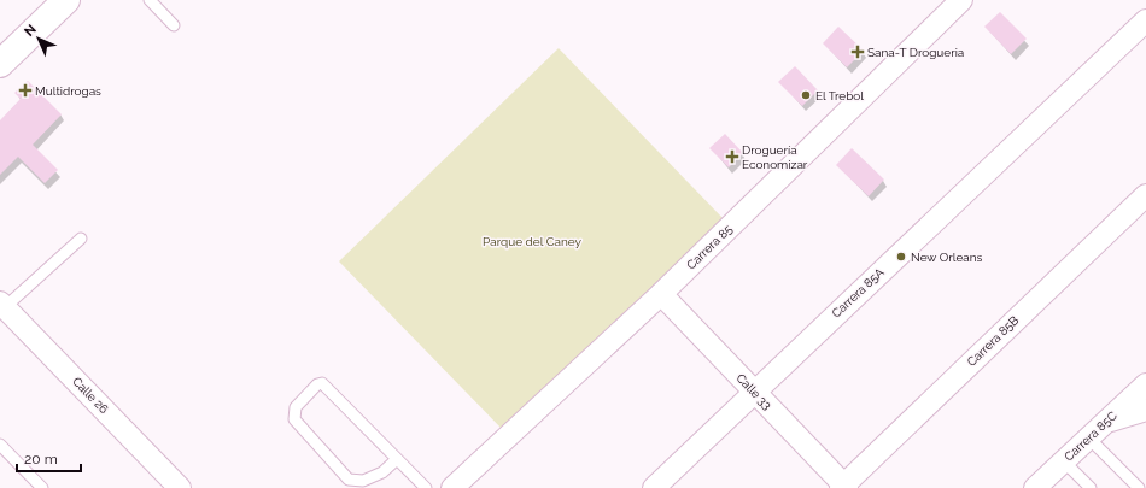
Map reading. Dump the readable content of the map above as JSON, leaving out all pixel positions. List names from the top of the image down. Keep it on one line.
{"streets":{"street":["Carrera 85","Carrera 85A","Carrera 85B","Calle 33","Calle 26","Carrera 85C"]},"crossings":[["Carrera 85","Calle 33"],["Carrera 85A","Calle 33"],["Carrera 85B","Calle 33"]],"parks":["Parque del Caney"],"places":{"health":["Sana-T Drogueria","Multidrogas","Droguería Economizar"],"other":["El Trebol","New Orleans"]},"scale_bar":"20 m","north":"top left"}
